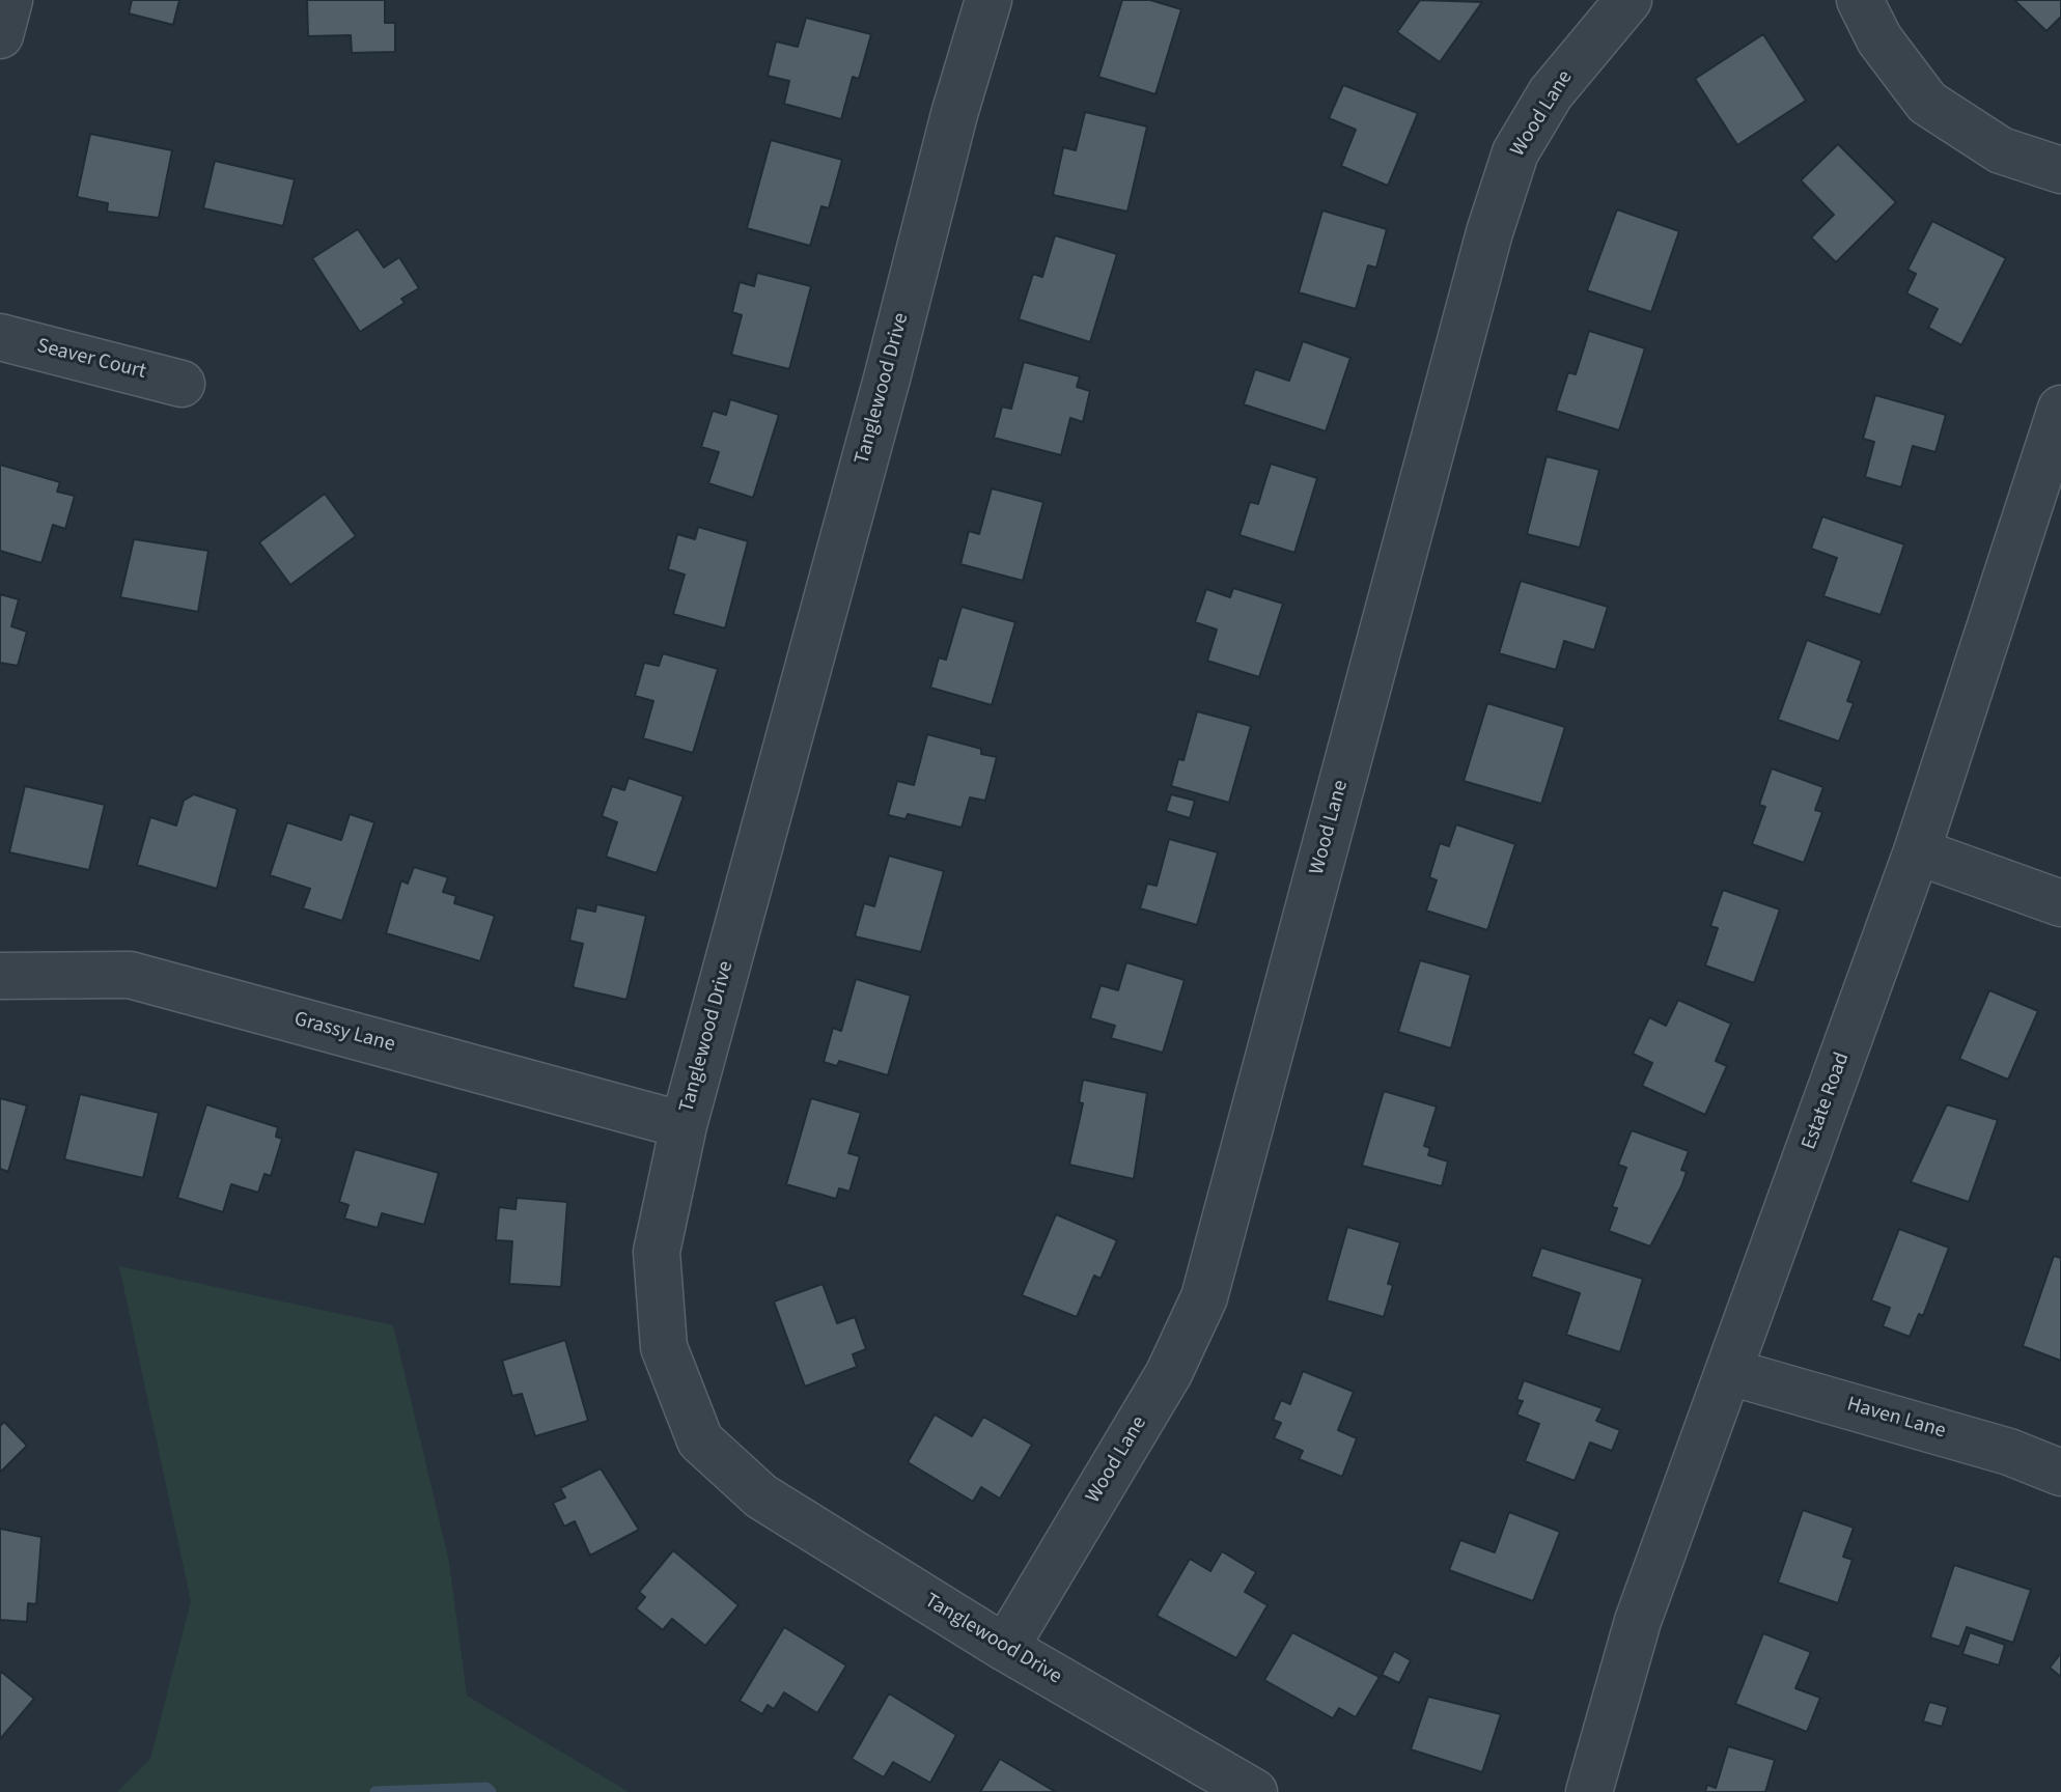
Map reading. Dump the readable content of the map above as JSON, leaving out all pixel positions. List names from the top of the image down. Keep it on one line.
{"streets":{"street":["Wood Lane","Seaver Court","Tanglewood Drive","Grassy Lane","Estate Road","Haven Lane"]},"crossings":[["Wood Lane","Tanglewood Drive"],["Tanglewood Drive","Grassy Lane"],["Estate Road","Haven Lane"]]}
